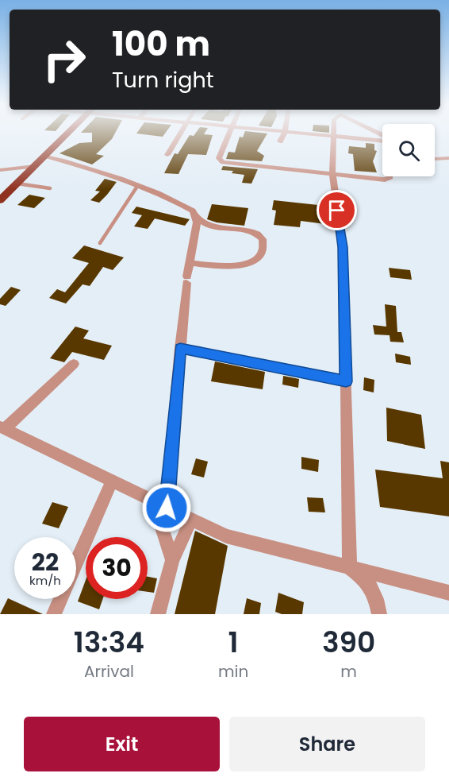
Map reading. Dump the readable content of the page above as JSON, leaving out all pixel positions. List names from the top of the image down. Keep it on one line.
{"page":{"turn":["100 m","Turn right"],"speed":"22 km/h","limit":"30","eta":["13:34","Arrival","1","min","390","m"],"buttons":["Exit","Share"]}}
